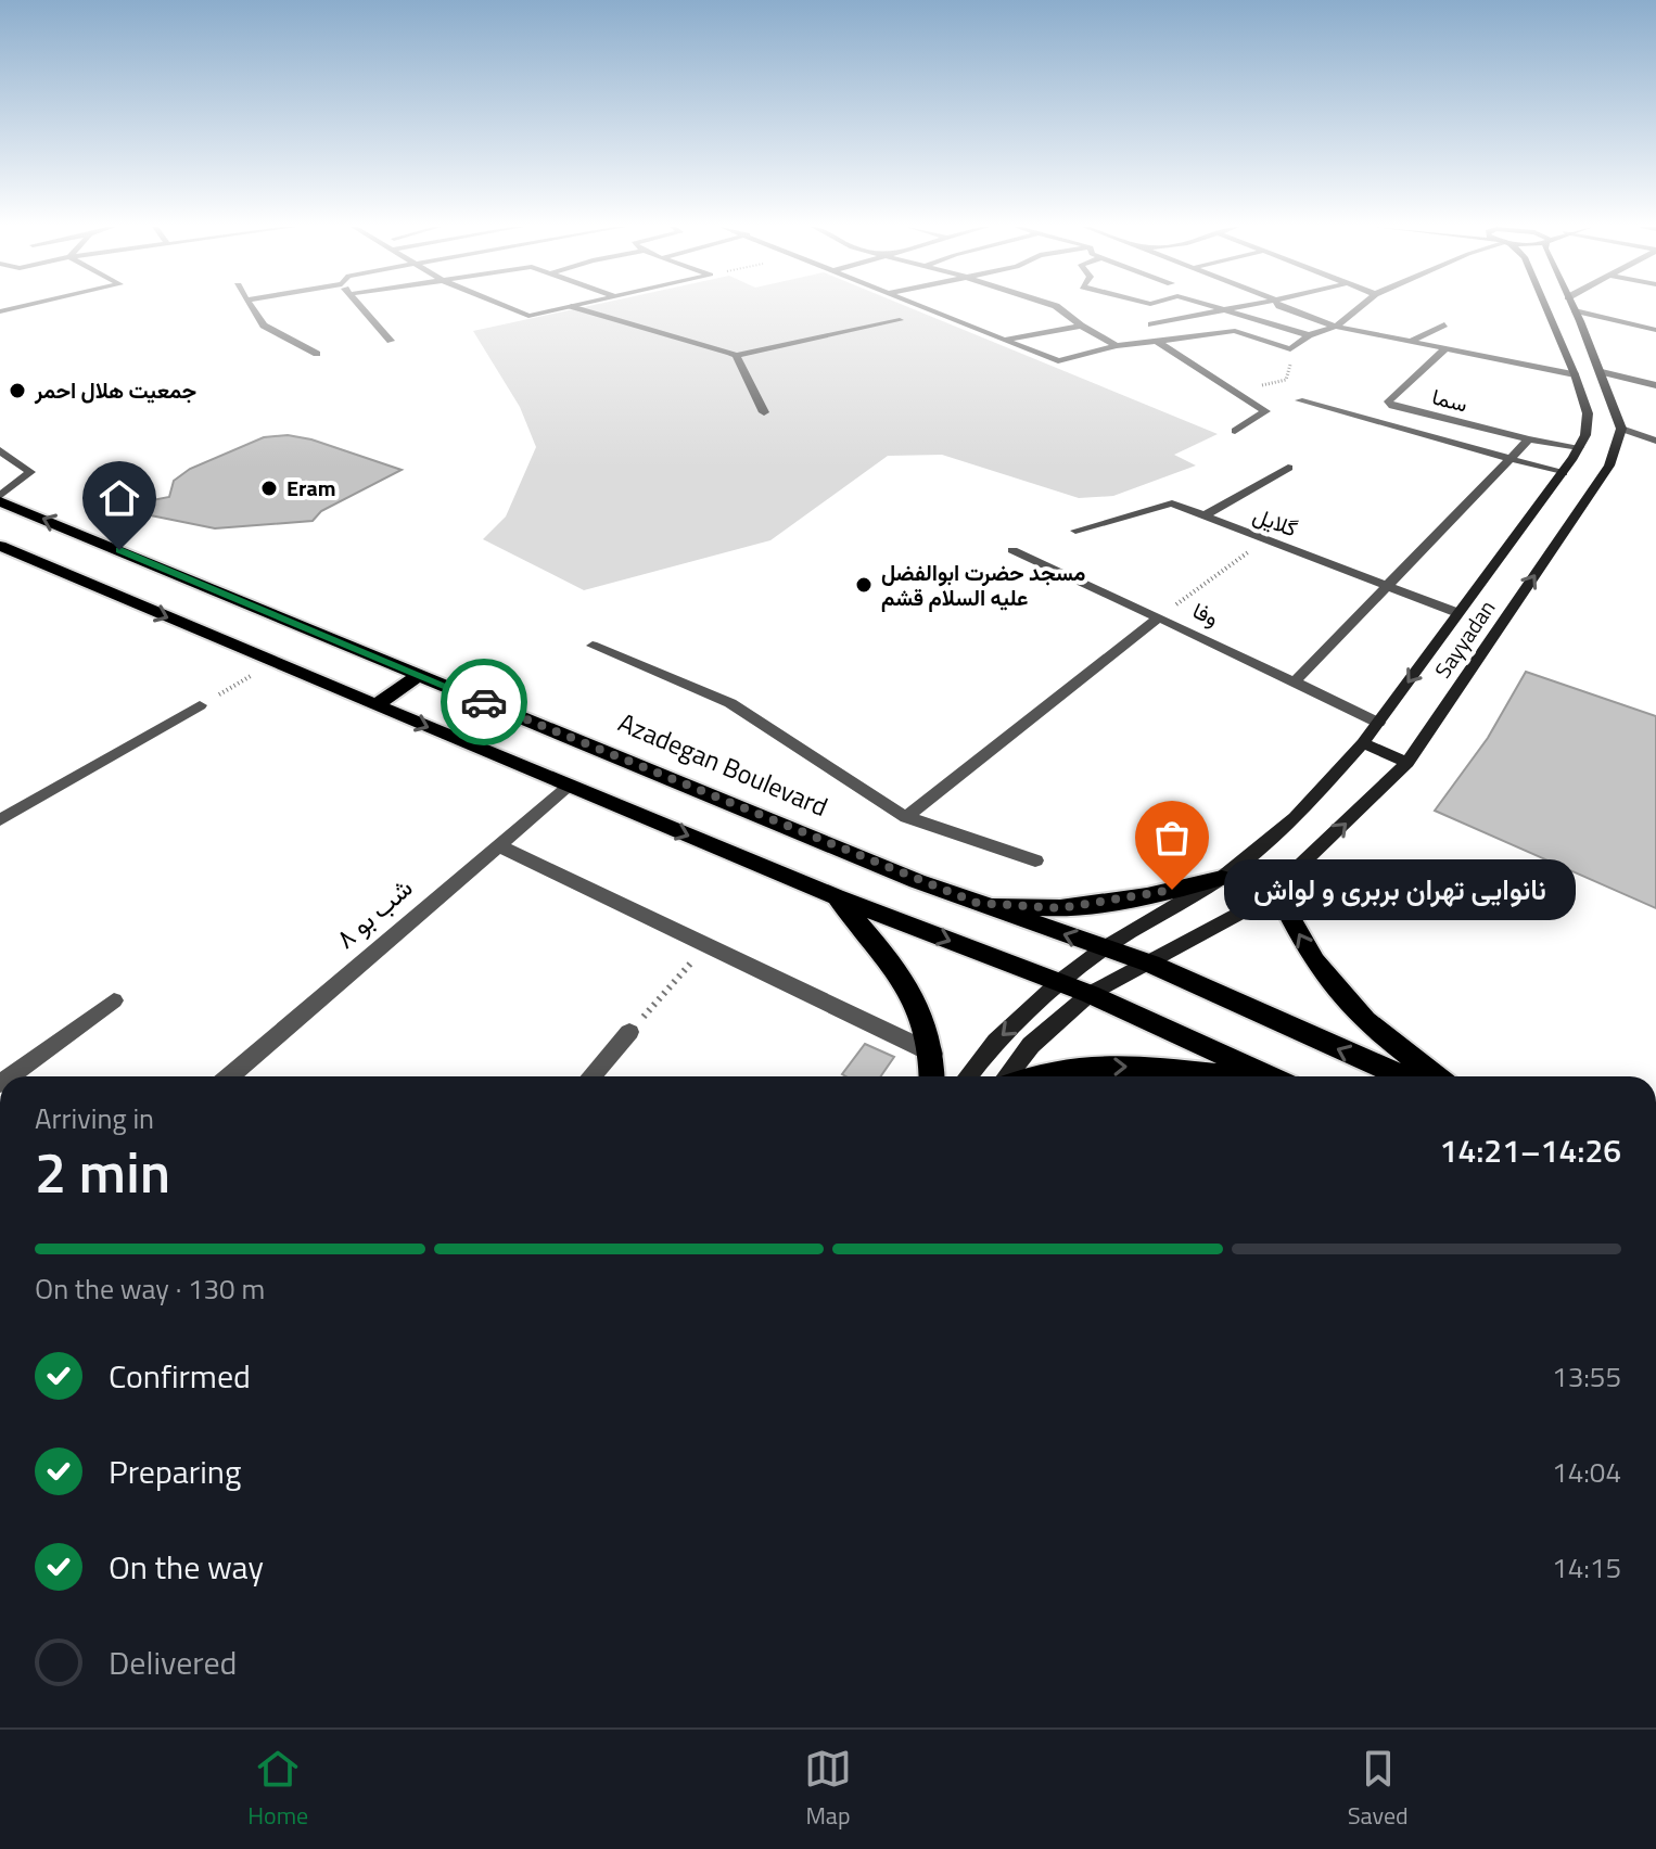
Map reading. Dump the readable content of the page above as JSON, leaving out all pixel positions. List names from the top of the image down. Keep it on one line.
{"streets":{"main road":["Sayyadan","Azadegan Boulevard"],"street":["سما","گلایل","وفا","شب بو ۸"]},"crossings":[["سما","Sayyadan"],["گلایل","Sayyadan"],["وفا","Sayyadan"],["Sayyadan","Azadegan Boulevard"]],"places":["جمعیت هلال احمر","Eram","مسجد حضرت ابوالفضل علیه السلام قشم","نانوایی تهران بربری و لواش"],"page":{"bubble":"نانوایی تهران بربری و لواش","heading":["2 min","Arriving in","14:21–14:26"],"bar":"On the way · 130 m","list":[["Confirmed","13:55"],["Preparing","14:04"],["On the way","14:15"],"Delivered"],"tabs":["Home","Map","Saved"]}}
